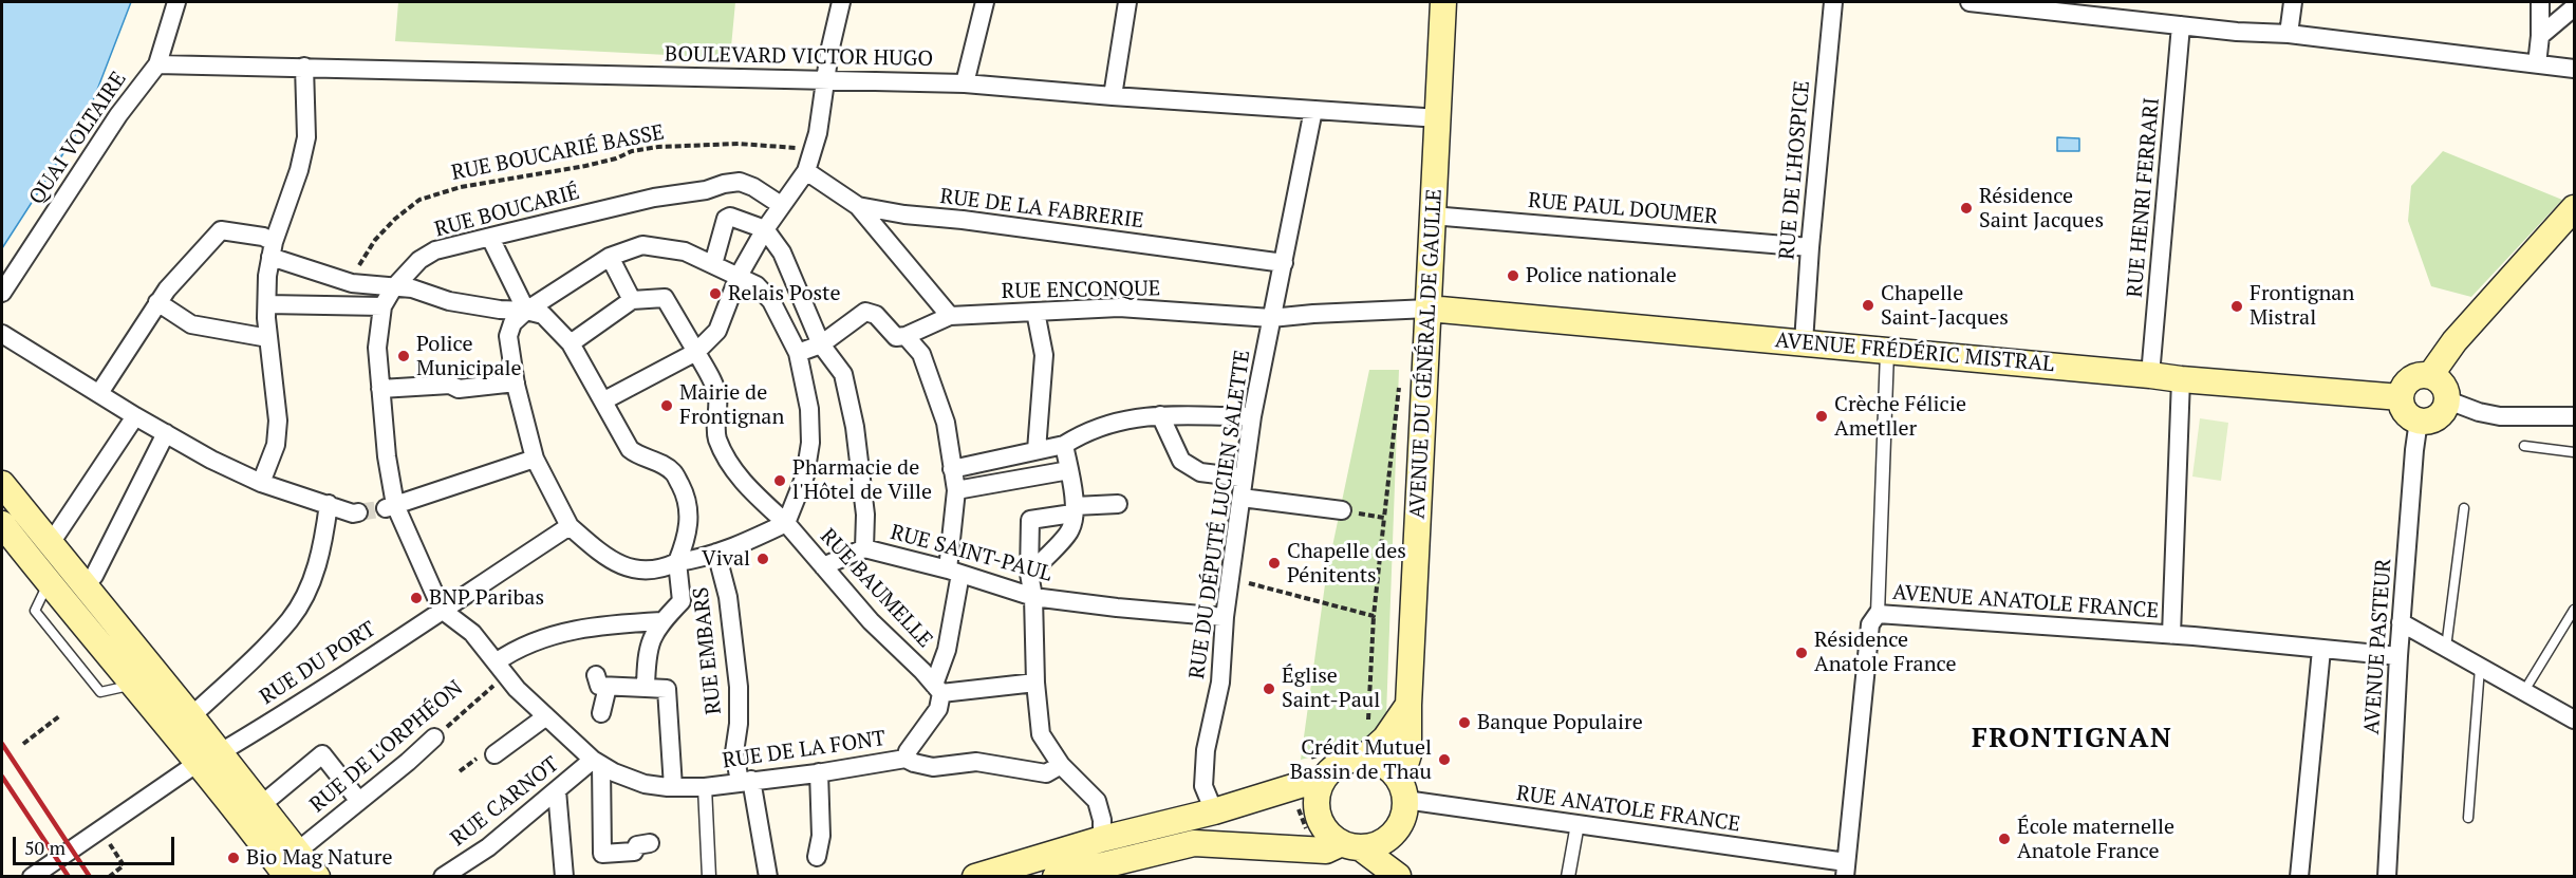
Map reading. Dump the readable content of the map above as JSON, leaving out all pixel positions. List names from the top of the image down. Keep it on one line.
{"streets":{"main road":["AVENUE FRÉDÉRIC MISTRAL","AVENUE DU GÉNÉRAL DE GAULLE"],"street":["BOULEVARD VICTOR HUGO","QUAI VOLTAIRE","RUE DE L'HOSPICE","RUE HENRI FERRARI","RUE DE LA FABRERIE","RUE PAUL DOUMER","RUE BOUCARIÉ","RUE ENCONQUE","RUE DU DÉPUTÉ LUCIEN SALETTE","RUE SAINT-PAUL","RUE BAUMELLE","AVENUE ANATOLE FRANCE","AVENUE PASTEUR","RUE EMBARS","RUE DU PORT","RUE DE L'ORPHÉON","RUE DE LA FONT","RUE CARNOT","RUE ANATOLE FRANCE"],"path":["RUE BOUCARIÉ BASSE"]},"crossings":[["BOULEVARD VICTOR HUGO","QUAI VOLTAIRE"],["BOULEVARD VICTOR HUGO","AVENUE DU GÉNÉRAL DE GAULLE"],["BOULEVARD VICTOR HUGO","RUE DU DÉPUTÉ LUCIEN SALETTE"],["RUE DE L'HOSPICE","RUE PAUL DOUMER"],["RUE DE L'HOSPICE","AVENUE FRÉDÉRIC MISTRAL"],["RUE HENRI FERRARI","AVENUE FRÉDÉRIC MISTRAL"],["RUE DE LA FABRERIE","RUE DU DÉPUTÉ LUCIEN SALETTE"],["RUE PAUL DOUMER","AVENUE DU GÉNÉRAL DE GAULLE"],["RUE BOUCARIÉ","RUE DU PORT"],["RUE BOUCARIÉ","RUE DE LA FONT"],["RUE ENCONQUE","AVENUE FRÉDÉRIC MISTRAL"],["RUE ENCONQUE","AVENUE DU GÉNÉRAL DE GAULLE"],["RUE ENCONQUE","RUE DU DÉPUTÉ LUCIEN SALETTE"],["AVENUE FRÉDÉRIC MISTRAL","AVENUE DU GÉNÉRAL DE GAULLE"],["AVENUE FRÉDÉRIC MISTRAL","AVENUE PASTEUR"],["AVENUE DU GÉNÉRAL DE GAULLE","RUE ANATOLE FRANCE"],["RUE DU DÉPUTÉ LUCIEN SALETTE","RUE SAINT-PAUL"],["RUE SAINT-PAUL","RUE BAUMELLE"],["AVENUE ANATOLE FRANCE","AVENUE PASTEUR"],["AVENUE ANATOLE FRANCE","RUE ANATOLE FRANCE"],["RUE EMBARS","RUE DE LA FONT"],["RUE DU PORT","RUE DE LA FONT"],["RUE DE L'ORPHÉON","RUE DE LA FONT"],["RUE DE LA FONT","RUE CARNOT"]],"districts":["FRONTIGNAN"],"places":["Résidence Saint Jacques","Police nationale","Relais Poste","Chapelle Saint-Jacques","Frontignan Mistral","Police Municipale","Mairie de Frontignan","Crèche Félicie Ametller","Pharmacie de l'Hôtel de Ville","Vival","Chapelle des Pénitents","BNP Paribas","Résidence Anatole France","Église Saint-Paul","Banque Populaire","Crédit Mutuel Bassin de Thau","École maternelle Anatole France","Bio Mag Nature"],"scale_bar":"50 m"}
